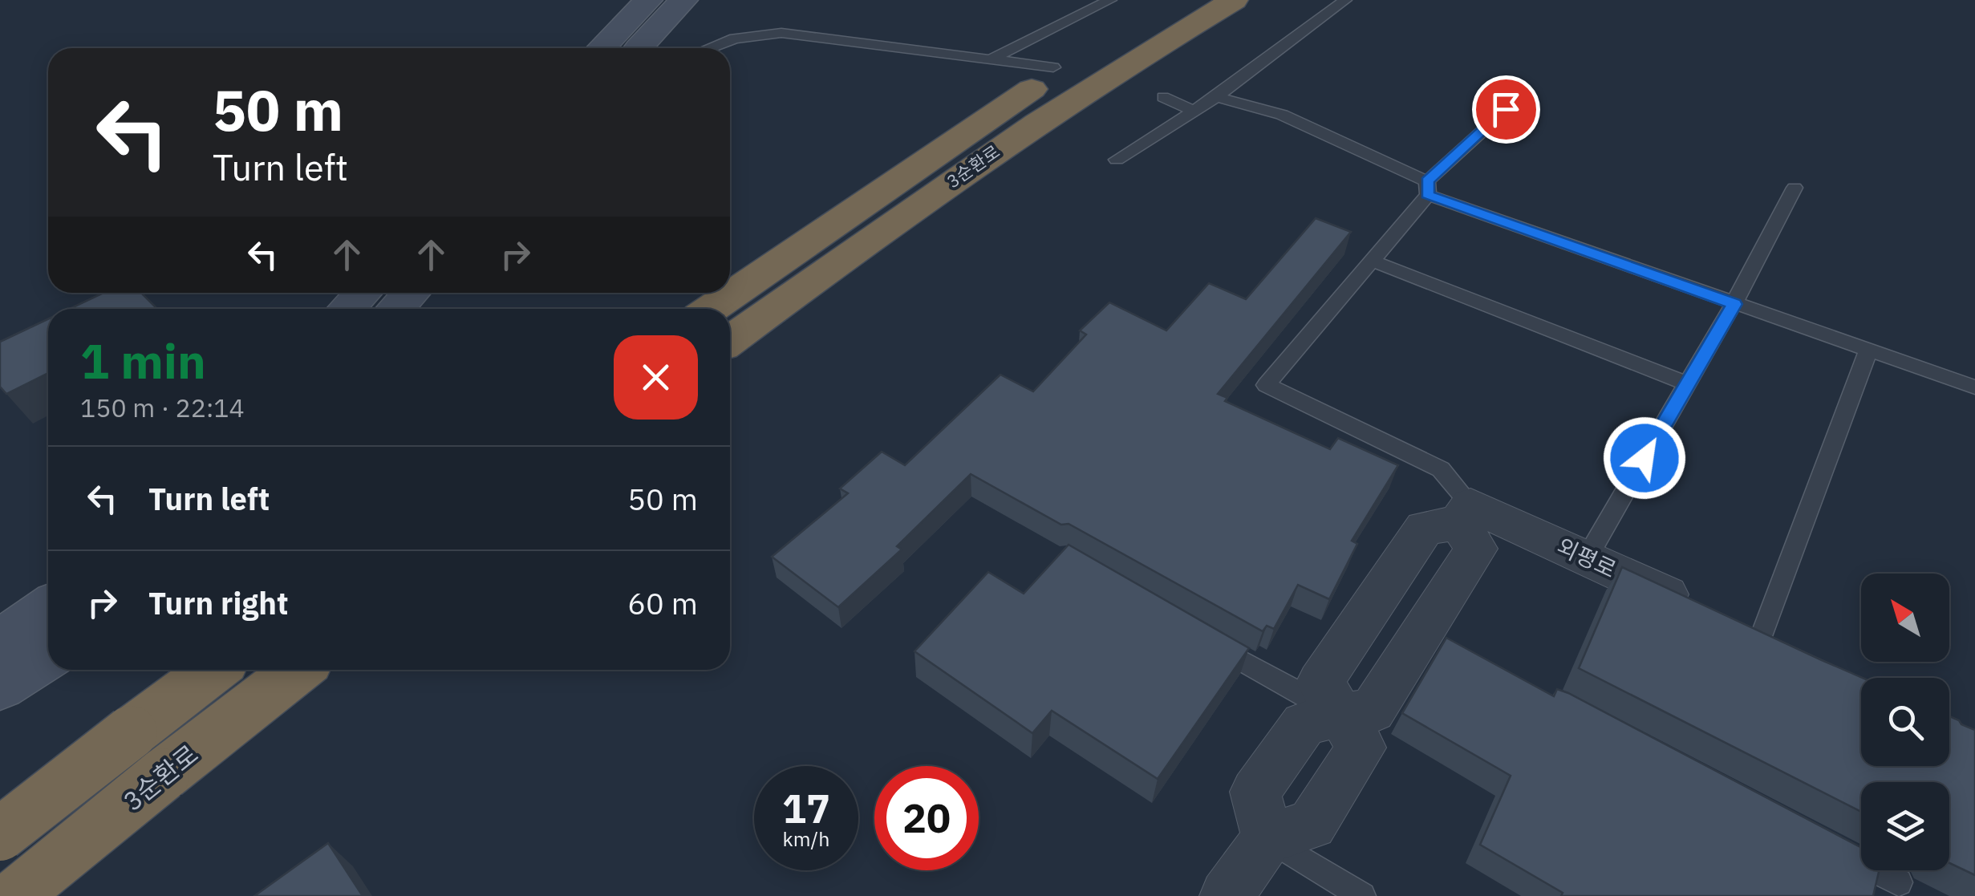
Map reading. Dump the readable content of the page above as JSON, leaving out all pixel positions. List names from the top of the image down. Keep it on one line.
{"streets":{"highway":["3순환로"],"street":["외평로"]},"north":"top left","page":{"turn":["50 m","Turn left"],"heading":["1 min","150 m · 22:14"],"list":[{"name":"Turn left","value":"50 m"},{"name":"Turn right","value":"60 m"}],"speed":"17 km/h","limit":"20"}}
